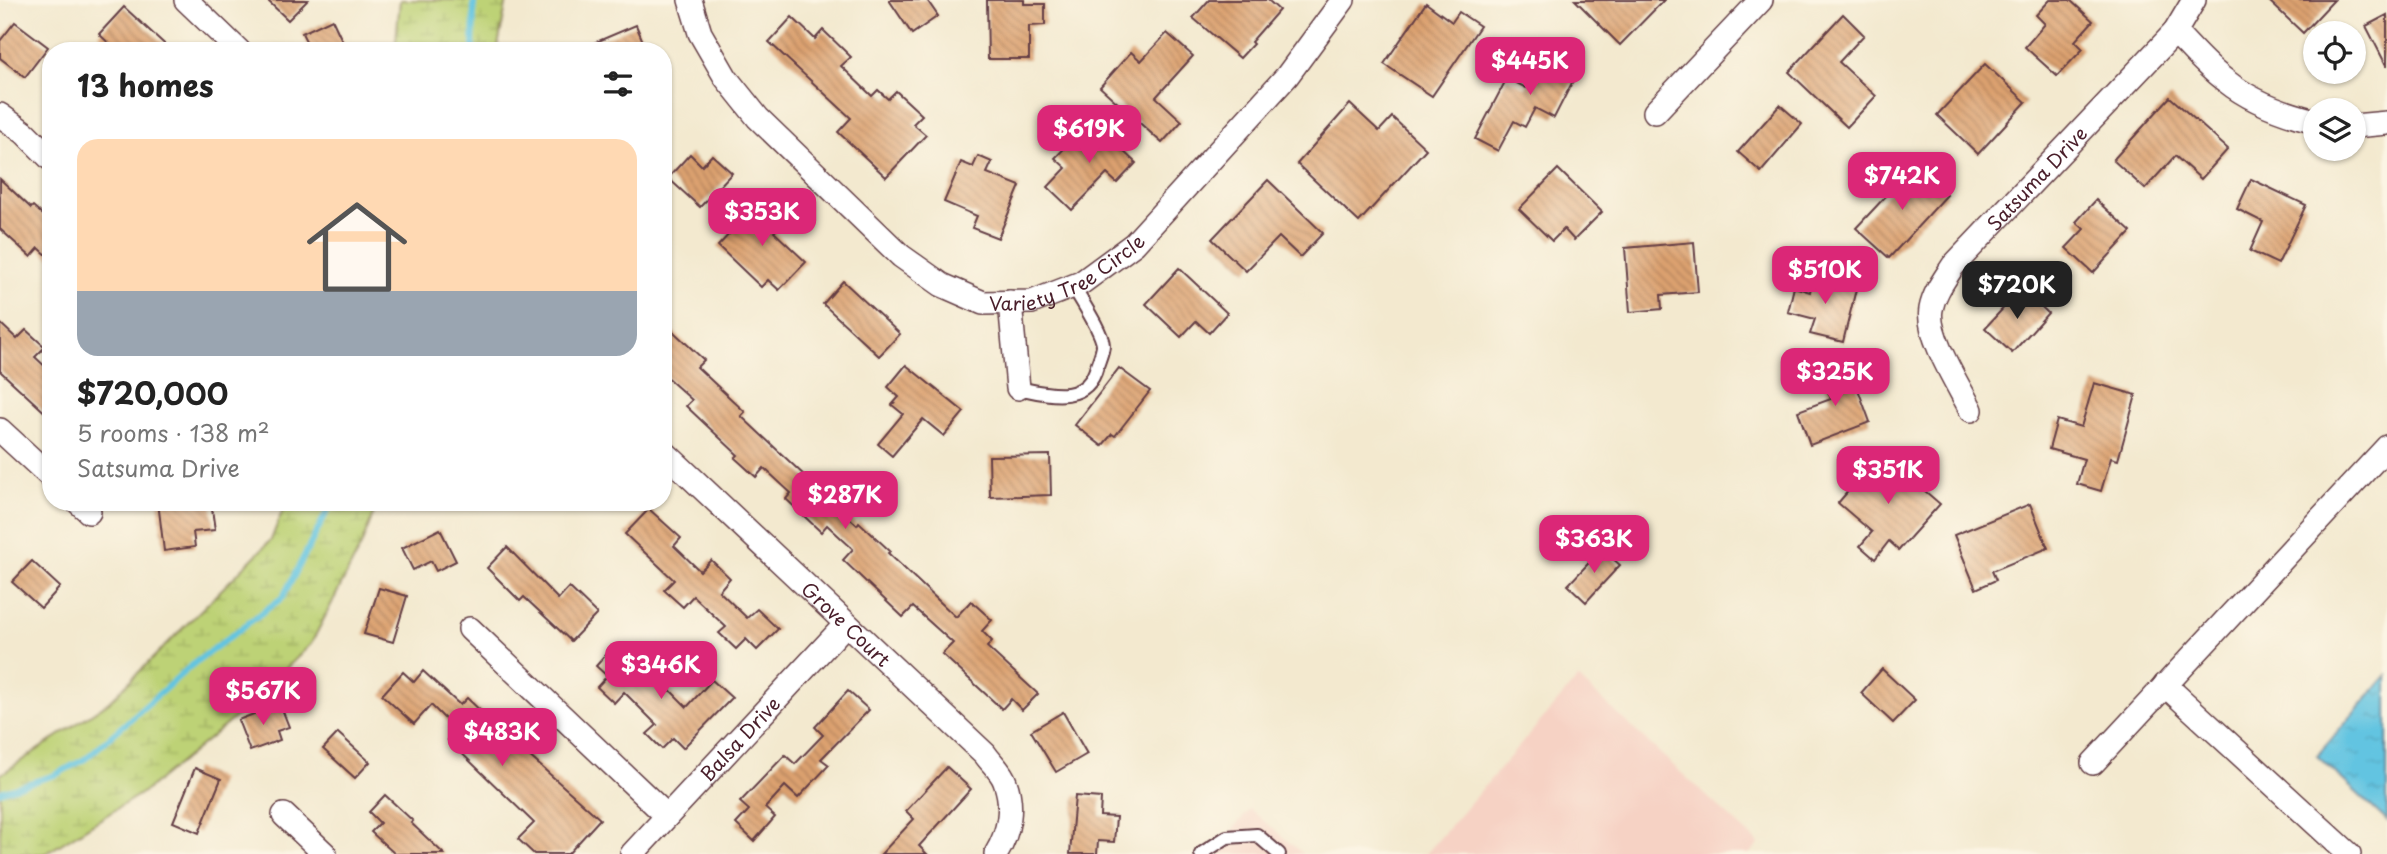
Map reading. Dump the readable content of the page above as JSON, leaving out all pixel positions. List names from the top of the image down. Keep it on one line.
{"streets":{"street":["Satsuma Drive","Variety Tree Circle","Grove Court","Balsa Drive"]},"crossings":[["Grove Court","Balsa Drive"]],"page":{"price":["$445K","$619K","$742K","$353K","$510K","$720K","$325K","$351K","$287K","$363K","$346K","$567K","$483K"],"heading":"13 homes","list":[{"name":"$720,000","note":"5 rooms · 138 m² · Satsuma Drive"}]}}
